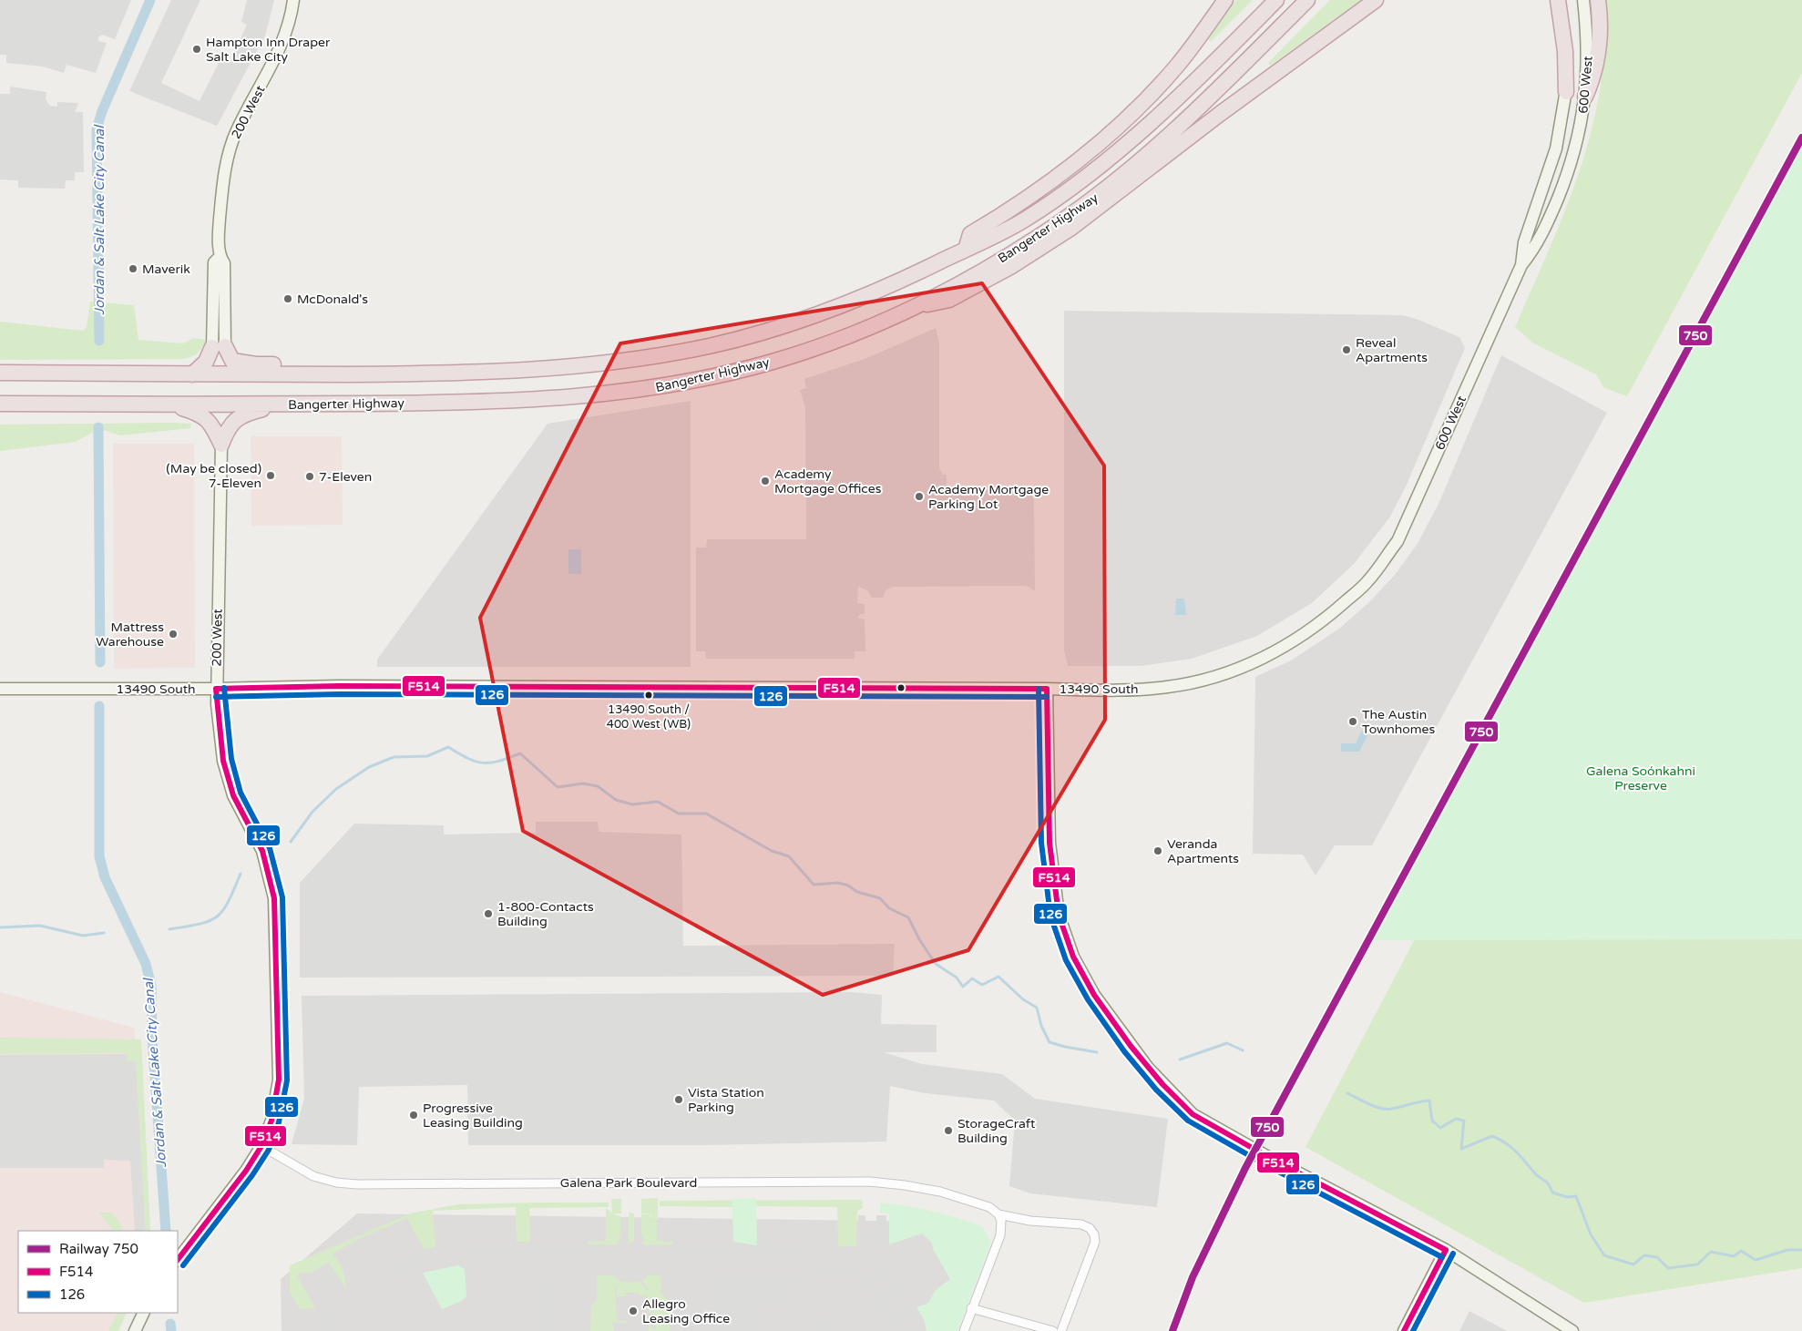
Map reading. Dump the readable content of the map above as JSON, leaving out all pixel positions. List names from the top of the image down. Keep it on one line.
{"streets":{"highway":["Bangerter Highway"],"main road":["600 West","200 West","13490 South"],"street":["Galena Park Boulevard"]},"crossings":[["600 West","13490 South"],["200 West","13490 South"],["200 West","Galena Park Boulevard"]],"water":["Jordan & Salt Lake City Canal"],"parks":["Galena Soónkahni Preserve"],"places":["Hampton Inn Draper Salt Lake City","Maverik","McDonald's","Reveal Apartments","(May be closed) 7-Eleven","7-Eleven","Academy Mortgage Offices","Academy Mortgage Parking Lot","Mattress Warehouse","13490 South / 400 West (WB)","The Austin Townhomes","Veranda Apartments","1-800-Contacts Building","Vista Station Parking","Progressive Leasing Building","StorageCraft Building","Allegro Leasing Office"],"lines":["rail line 750","transit line F514","transit line 126"],"legend":["Railway 750","F514","126"]}
